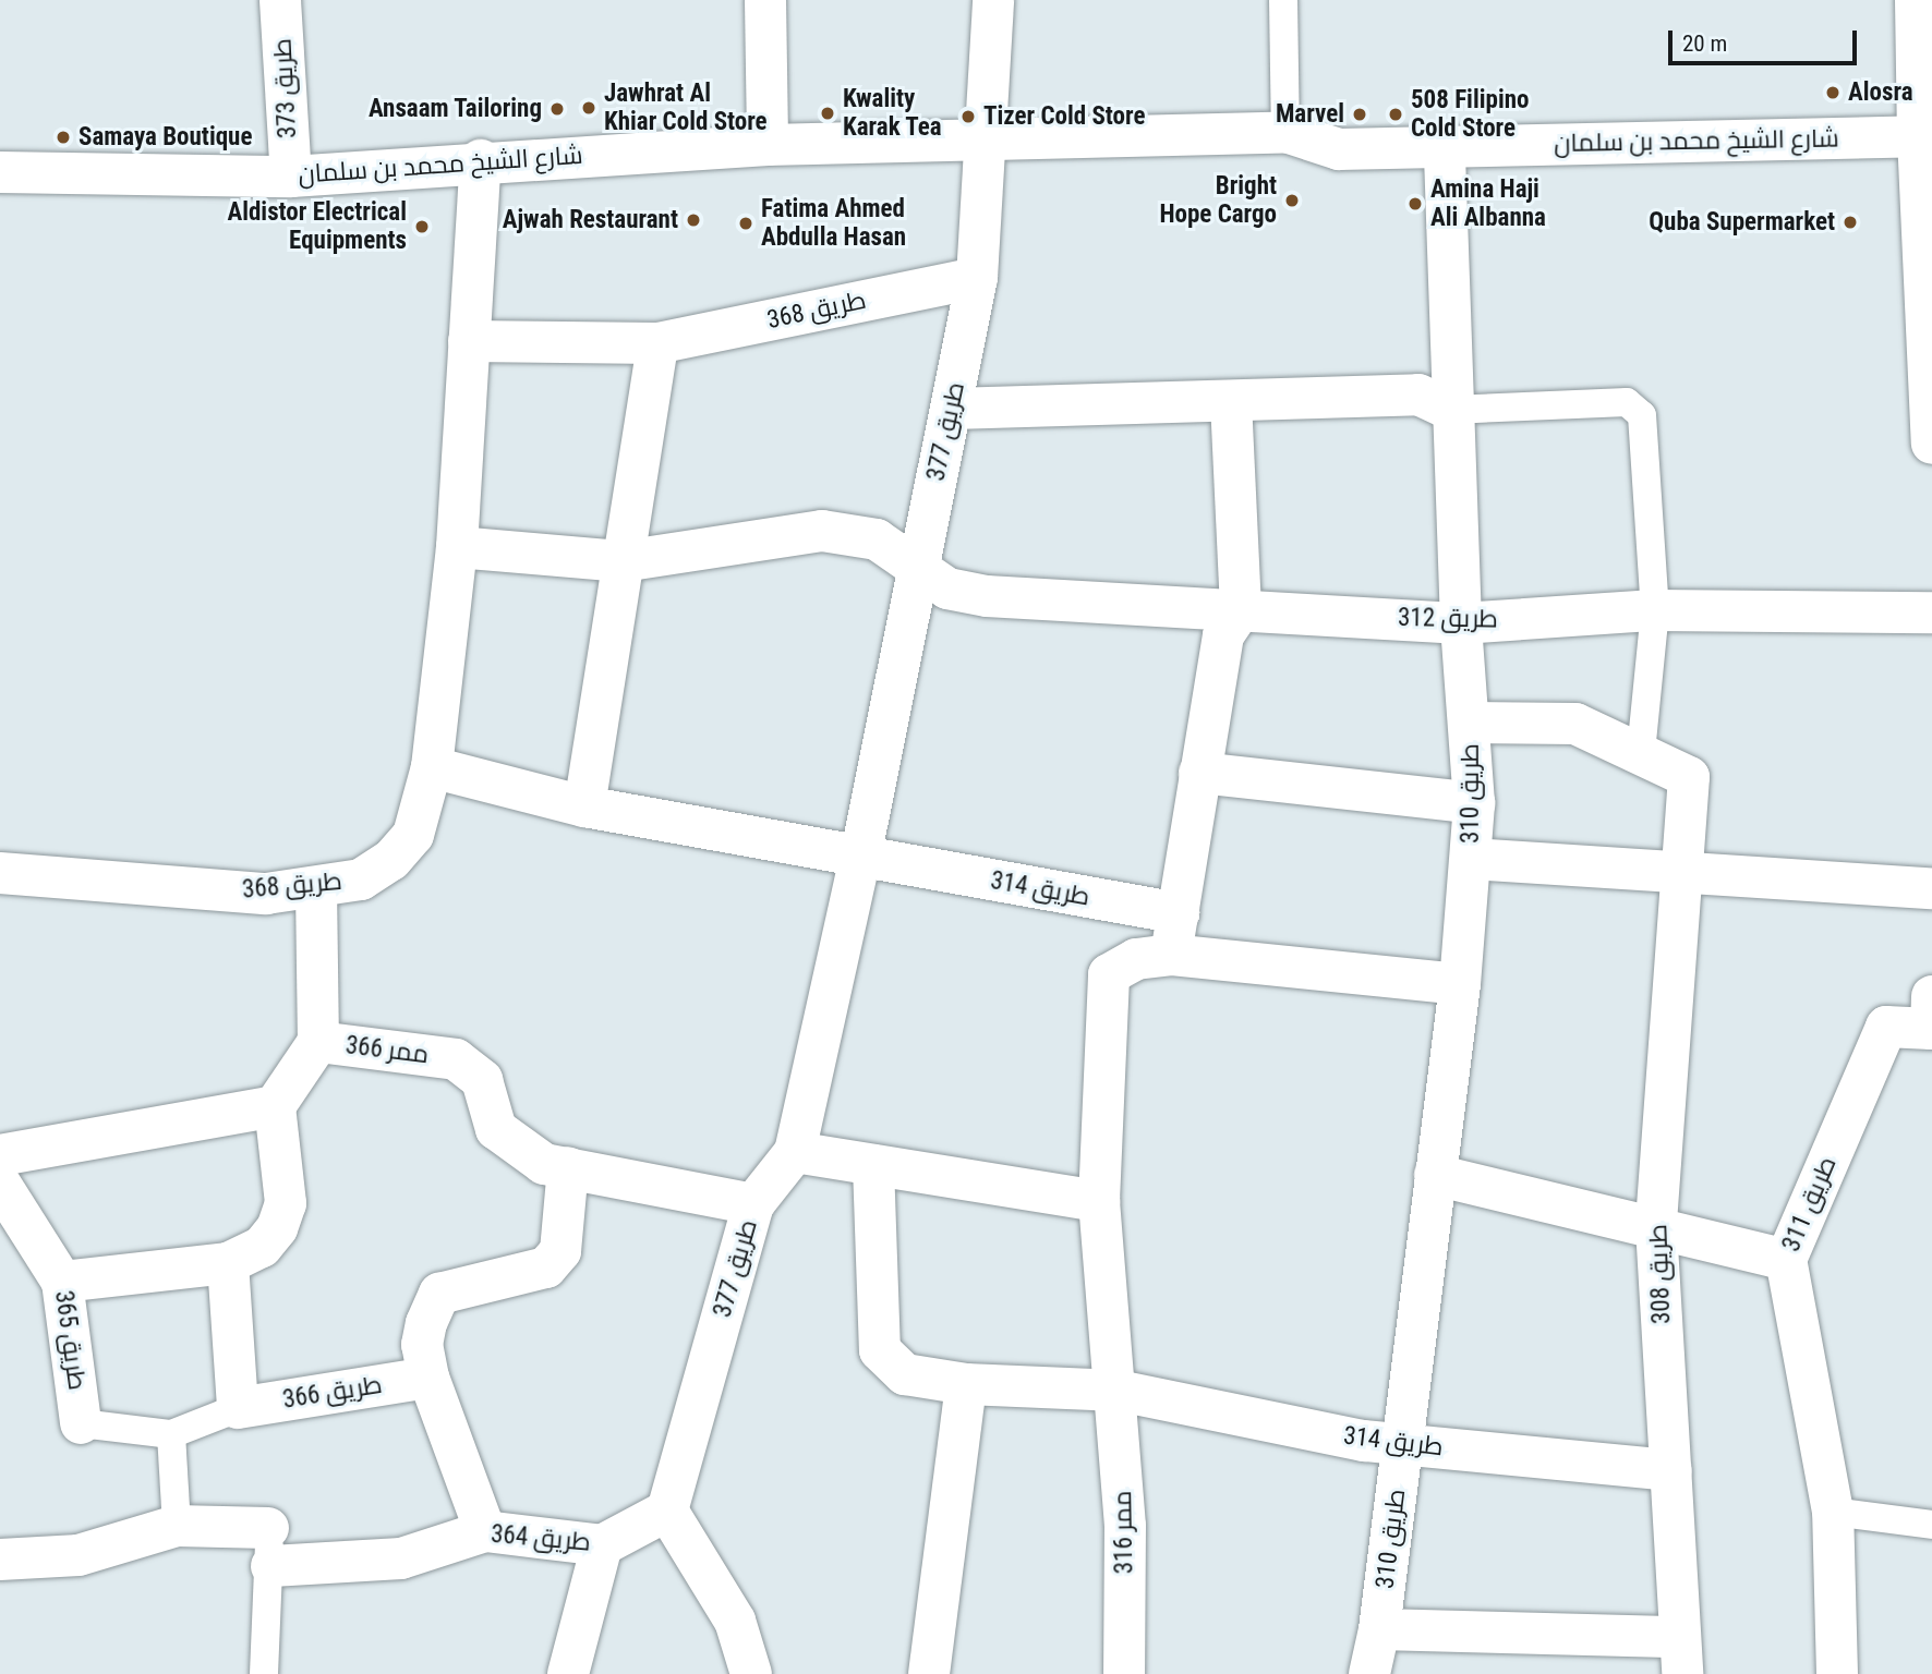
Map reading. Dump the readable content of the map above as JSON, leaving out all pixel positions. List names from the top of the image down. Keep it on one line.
{"streets":{"street":["طريق 373","شارع الشيخ محمد بن سلمان","طريق 368","طريق 377","طريق 312","طريق 310","طريق 314","ممر 366","طريق 311","طريق 308","طريق 365","طريق 366","ممر 316","طريق 364"]},"crossings":[["طريق 373","شارع الشيخ محمد بن سلمان"],["شارع الشيخ محمد بن سلمان","طريق 368"],["شارع الشيخ محمد بن سلمان","طريق 377"],["شارع الشيخ محمد بن سلمان","طريق 310"],["طريق 368","طريق 377"],["طريق 377","طريق 312"],["طريق 377","طريق 314"],["طريق 377","ممر 366"],["طريق 377","طريق 364"],["طريق 312","طريق 310"],["طريق 310","طريق 314"],["طريق 310","طريق 308"],["طريق 314","طريق 308"],["طريق 314","ممر 316"],["طريق 365","طريق 366"]],"places":["Alosra","Jawhrat Al Khiar Cold Store","Ansaam Tailoring","Kwality Karak Tea","Marvel","508 Filipino Cold Store","Tizer Cold Store","Samaya Boutique","Bright Hope Cargo","Amina Haji Ali Albanna","Ajwah Restaurant","Quba Supermarket","Fatima Ahmed Abdulla Hasan","Aldistor Electrical Equipments"],"scale_bar":"20 m"}
